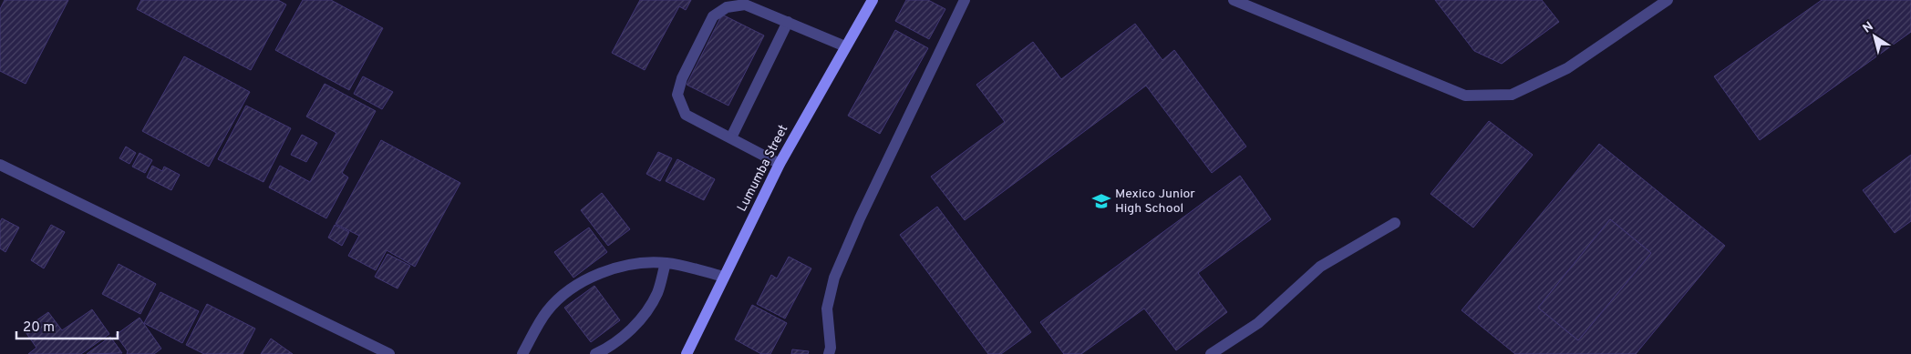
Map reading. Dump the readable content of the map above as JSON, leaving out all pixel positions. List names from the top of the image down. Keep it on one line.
{"streets":{"main road":["Lumumba Street"]},"places":{"school or university":["Mexico Junior High School"]},"scale_bar":"20 m","north":"top left"}
